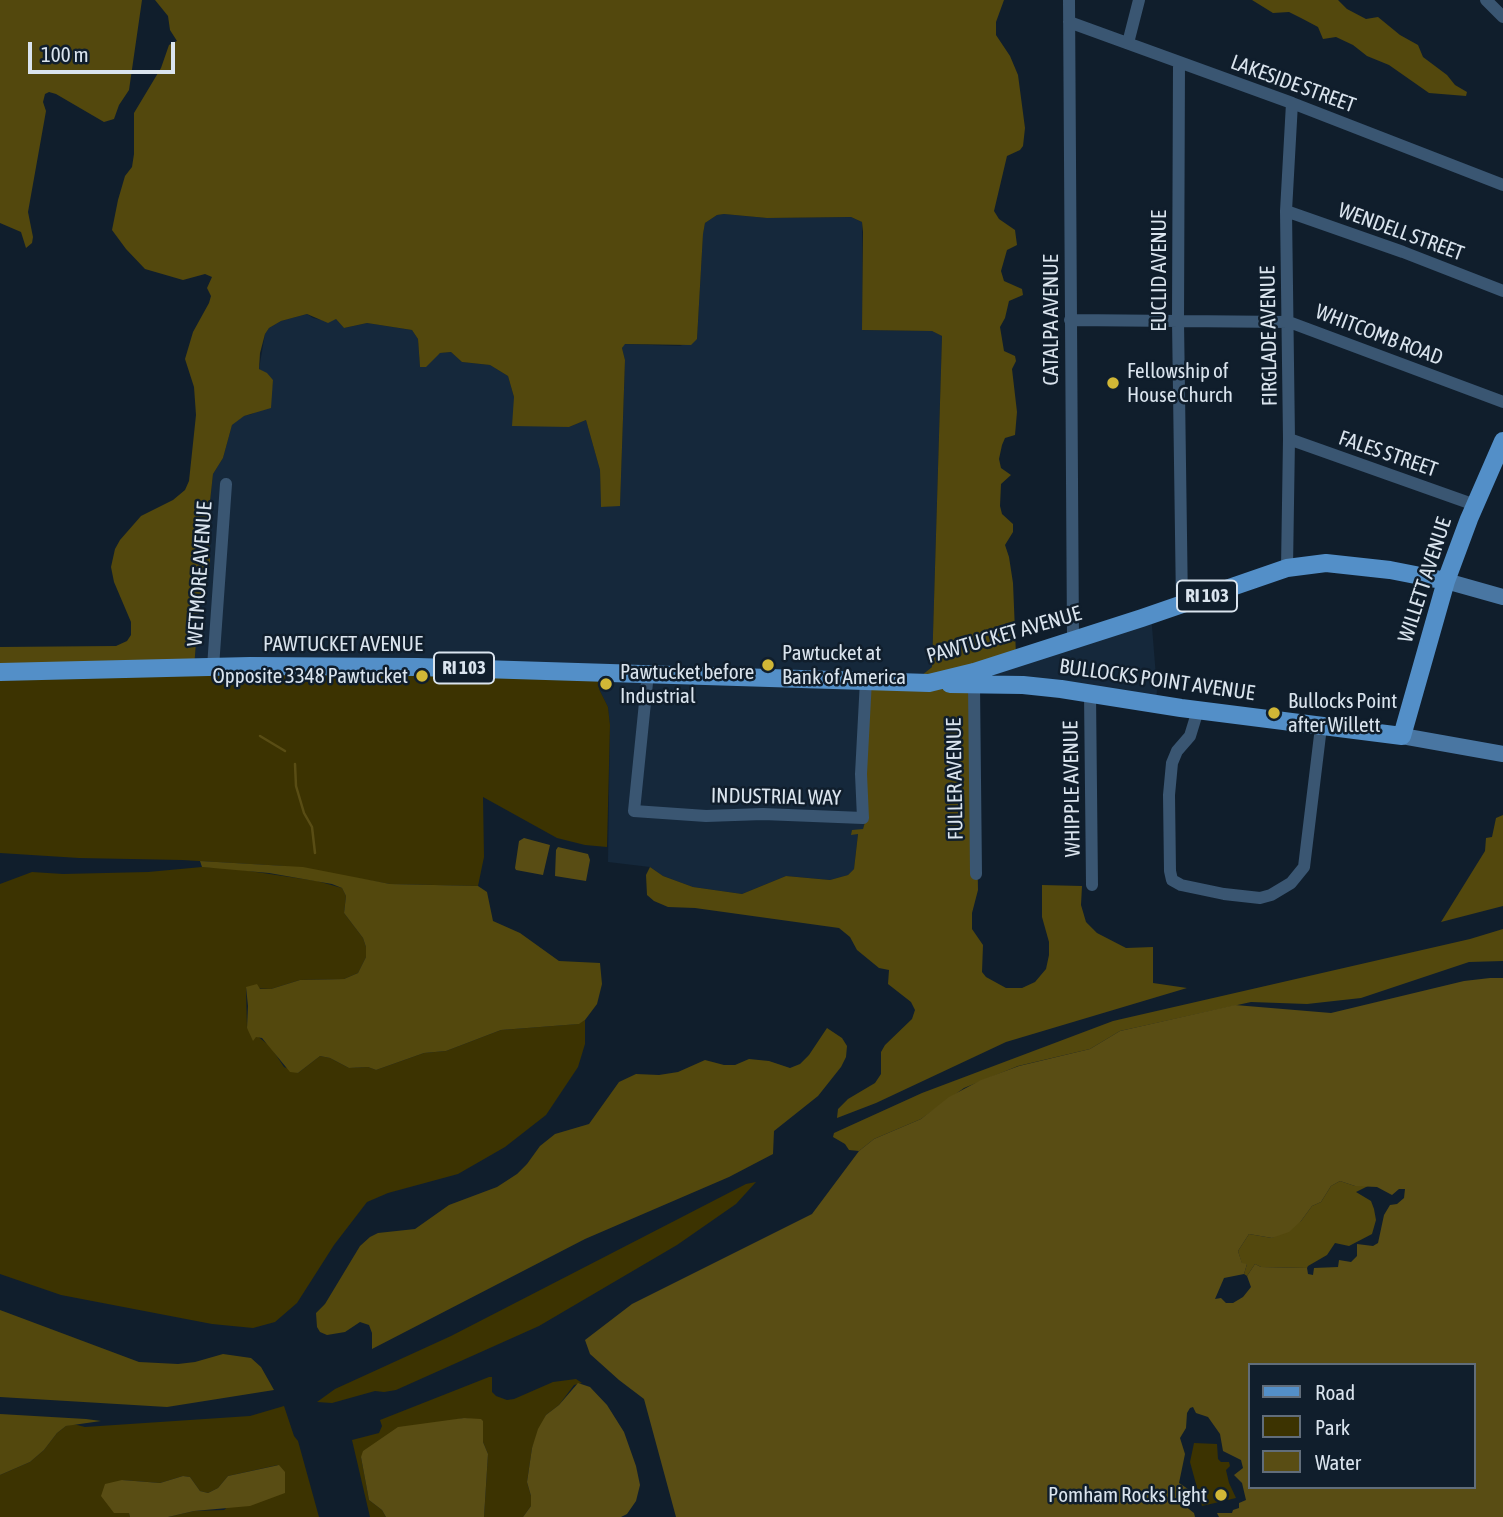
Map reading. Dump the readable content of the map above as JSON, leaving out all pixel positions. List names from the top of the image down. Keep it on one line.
{"streets":{"main road":["WILLETT AVENUE","RI 103","PAWTUCKET AVENUE","BULLOCKS POINT AVENUE"],"street":["LAKESIDE STREET","WENDELL STREET","EUCLID AVENUE","CATALPA AVENUE","WHITCOMB ROAD","FIRGLADE AVENUE","FALES STREET","WETMORE AVENUE","FULLER AVENUE","WHIPPLE AVENUE","INDUSTRIAL WAY"]},"crossings":[["LAKESIDE STREET","EUCLID AVENUE"],["LAKESIDE STREET","CATALPA AVENUE"],["LAKESIDE STREET","FIRGLADE AVENUE"],["WENDELL STREET","FIRGLADE AVENUE"],["EUCLID AVENUE","WHITCOMB ROAD"],["EUCLID AVENUE","PAWTUCKET AVENUE"],["CATALPA AVENUE","WHITCOMB ROAD"],["CATALPA AVENUE","PAWTUCKET AVENUE"],["WHITCOMB ROAD","FIRGLADE AVENUE"],["FIRGLADE AVENUE","FALES STREET"],["FIRGLADE AVENUE","PAWTUCKET AVENUE"],["FALES STREET","WILLETT AVENUE"],["WETMORE AVENUE","PAWTUCKET AVENUE"],["WILLETT AVENUE","PAWTUCKET AVENUE"],["WILLETT AVENUE","BULLOCKS POINT AVENUE"],["PAWTUCKET AVENUE","BULLOCKS POINT AVENUE"],["PAWTUCKET AVENUE","FULLER AVENUE"],["PAWTUCKET AVENUE","INDUSTRIAL WAY"],["BULLOCKS POINT AVENUE","FULLER AVENUE"],["BULLOCKS POINT AVENUE","WHIPPLE AVENUE"]],"places":["Fellowship of House Church","Pawtucket at Bank of America","Opposite 3348 Pawtucket","Pawtucket before Industrial","Bullocks Point after Willett","Pomham Rocks Light"],"legend":["Road","Park","Water"],"scale_bar":"100 m"}
